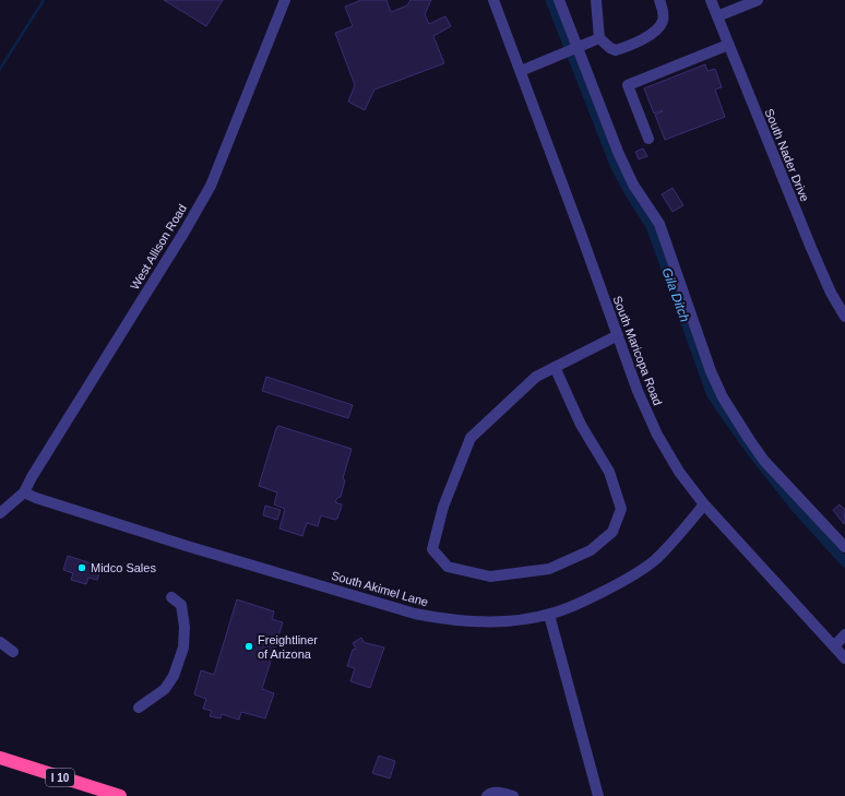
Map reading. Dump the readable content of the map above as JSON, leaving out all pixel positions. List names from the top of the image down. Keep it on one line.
{"streets":{"highway":["I 10"],"street":["South Nader Drive","West Allison Road","South Maricopa Road","South Akimel Lane"]},"crossings":[["West Allison Road","South Akimel Lane"],["South Maricopa Road","South Akimel Lane"]],"water":["Gila Ditch"],"places":["Midco Sales","Freightliner of Arizona"]}
